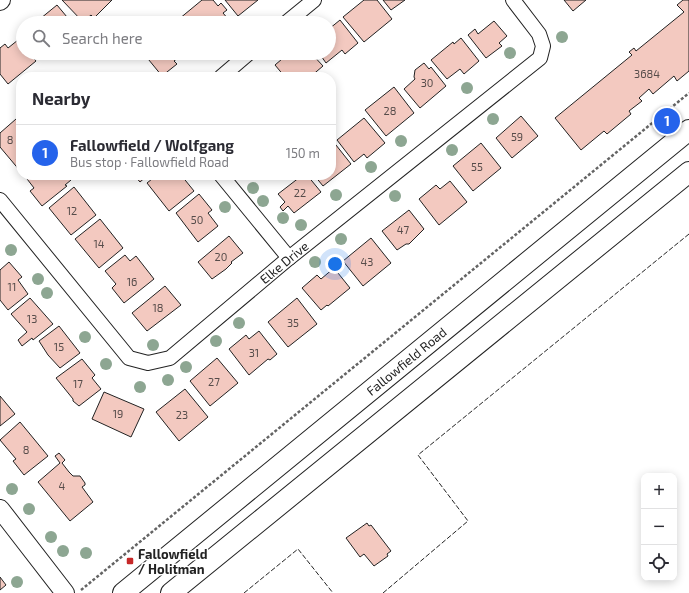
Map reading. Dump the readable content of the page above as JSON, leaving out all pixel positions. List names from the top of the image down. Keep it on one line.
{"streets":{"main road":["Fallowfield Road"],"street":["Elke Drive"]},"places":{"transit":["Fallowfield / Holitman"]},"house_numbers":["3684","30","28","59","8","55","22","12","50","47","14","20","43","16","11","18","13","35","15","31","27","17","19","23","8","4"],"page":{"search":"Search here","heading":"Nearby","pins":"1","list":[{"mark":"1","name":"Fallowfield / Wolfgang","note":"Bus stop · Fallowfield Road","value":"150 m"}],"map_buttons":["+","−"]}}
